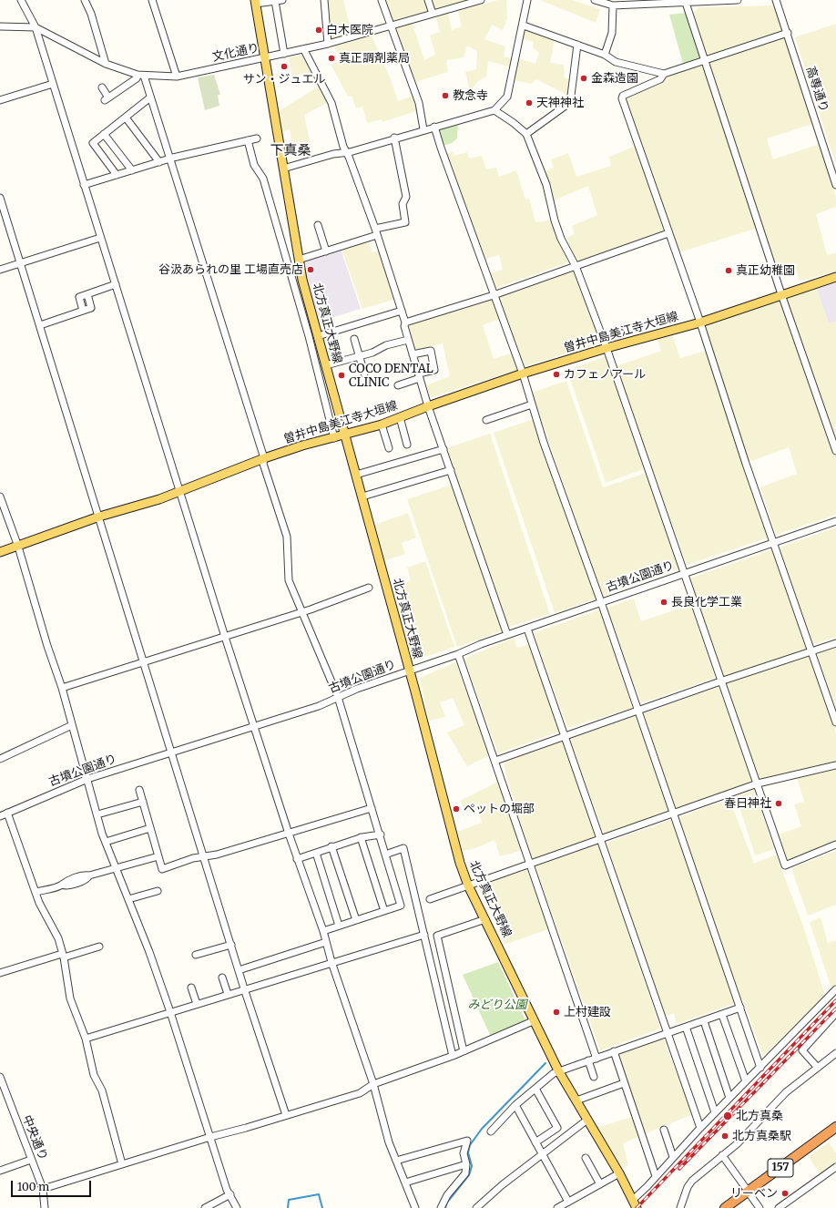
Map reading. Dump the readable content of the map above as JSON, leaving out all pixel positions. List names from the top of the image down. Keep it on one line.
{"streets":{"highway":["157"],"main road":["北方真正大野線","曽井中島美江寺大垣線"],"street":["文化通り","高専通り","古墳公園通り","中央通り"]},"crossings":[["文化通り","北方真正大野線"],["北方真正大野線","曽井中島美江寺大垣線"],["北方真正大野線","古墳公園通り"]],"districts":["下真桑"],"parks":["みどり公園"],"places":["白木医院","真正調剤薬局","サン・ジュエル","金森造園","教念寺","天神神社","谷汲あられの里 工場直売店","真正幼稚園","カフェノアール","COCO DENTAL CLINIC","長良化学工業","春日神社","ペットの堀部","上村建設","北方真桑","北方真桑駅","リーベン"],"scale_bar":"100 m"}
